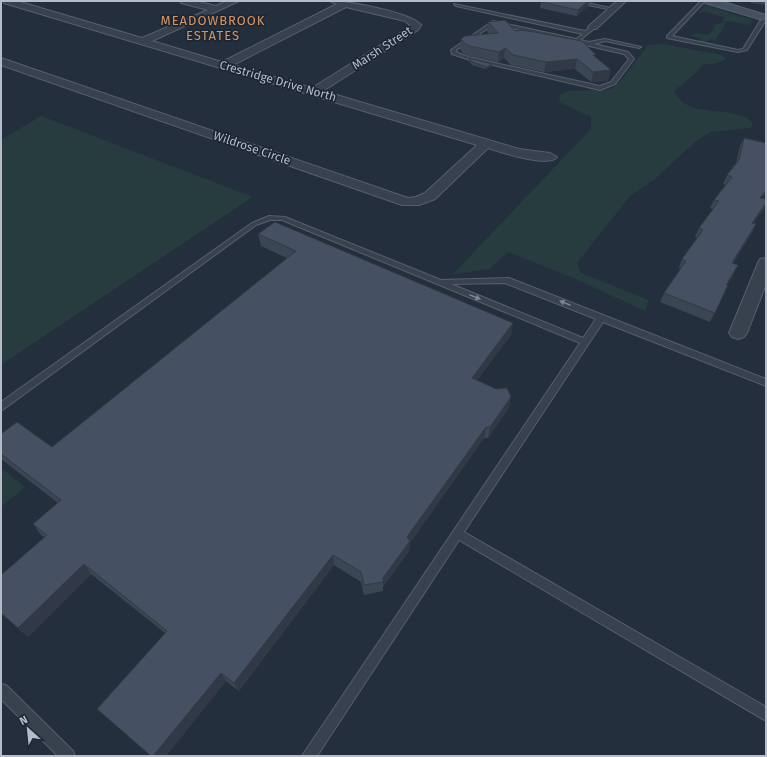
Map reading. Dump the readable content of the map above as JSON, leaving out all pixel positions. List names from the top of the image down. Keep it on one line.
{"streets":{"street":["Marsh Street","Crestridge Drive North","Wildrose Circle"]},"crossings":[["Marsh Street","Crestridge Drive North"],["Crestridge Drive North","Wildrose Circle"]],"districts":["MEADOWBROOK ESTATES"],"north":"top left"}
